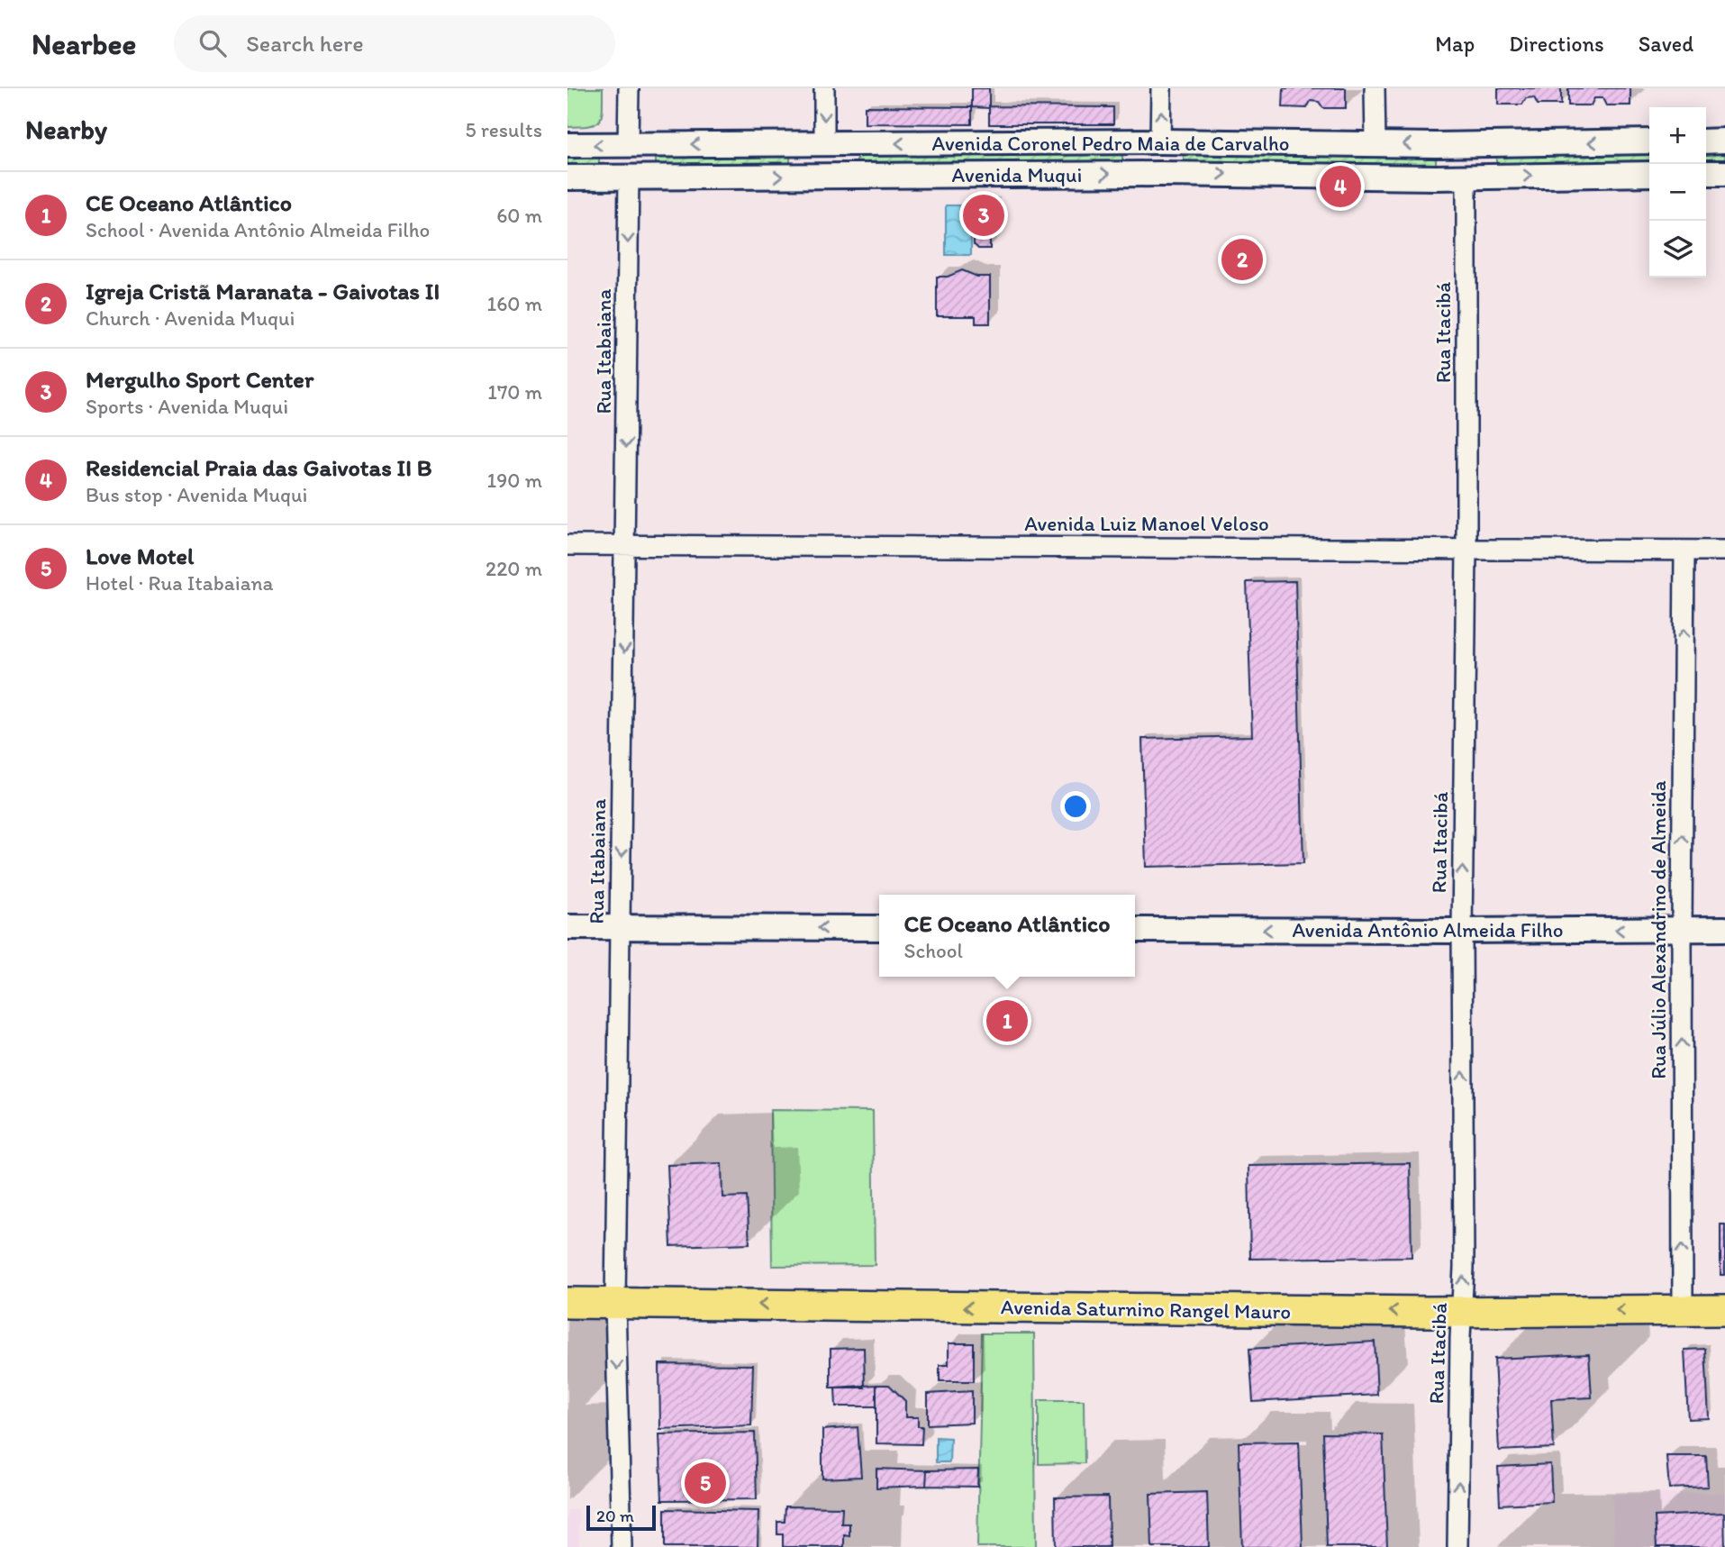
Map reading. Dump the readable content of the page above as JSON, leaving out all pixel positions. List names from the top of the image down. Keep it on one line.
{"streets":{"main road":["Avenida Saturnino Rangel Mauro"],"street":["Avenida Coronel Pedro Maia de Carvalho","Avenida Muqui","Rua Itacibá","Rua Itabaiana","Avenida Luiz Manoel Veloso","Avenida Antônio Almeida Filho","Rua Júlio Alexandrino de Almeida"]},"crossings":[["Avenida Muqui","Rua Itacibá"],["Avenida Muqui","Rua Itabaiana"],["Rua Itacibá","Avenida Luiz Manoel Veloso"],["Rua Itacibá","Avenida Antônio Almeida Filho"],["Rua Itacibá","Avenida Saturnino Rangel Mauro"],["Rua Itabaiana","Avenida Luiz Manoel Veloso"],["Rua Itabaiana","Avenida Saturnino Rangel Mauro"],["Avenida Luiz Manoel Veloso","Rua Júlio Alexandrino de Almeida"],["Avenida Antônio Almeida Filho","Rua Júlio Alexandrino de Almeida"],["Rua Júlio Alexandrino de Almeida","Avenida Saturnino Rangel Mauro"]],"one_way":["Avenida Coronel Pedro Maia de Carvalho","Avenida Muqui","Rua Itacibá","Rua Itabaiana","Avenida Antônio Almeida Filho","Rua Júlio Alexandrino de Almeida","Avenida Saturnino Rangel Mauro"],"scale_bar":"20 m","page":{"header":"Nearbee","search":"Search here","nav":["Map","Directions","Saved"],"heading":["Nearby","5 results"],"map_buttons":["+","−"],"pins":["4","3","2","1","5"],"list":[{"mark":"1","name":"CE Oceano Atlântico","note":"School · Avenida Antônio Almeida Filho","value":"60 m"},{"mark":"2","name":"Igreja Cristã Maranata - Gaivotas II","note":"Church · Avenida Muqui","value":"160 m"},{"mark":"3","name":"Mergulho Sport Center","note":"Sports · Avenida Muqui","value":"170 m"},{"mark":"4","name":"Residencial Praia das Gaivotas II B","note":"Bus stop · Avenida Muqui","value":"190 m"},{"mark":"5","name":"Love Motel","note":"Hotel · Rua Itabaiana","value":"220 m"}],"popup":["CE Oceano Atlântico","School"],"scale":"20 m"}}
